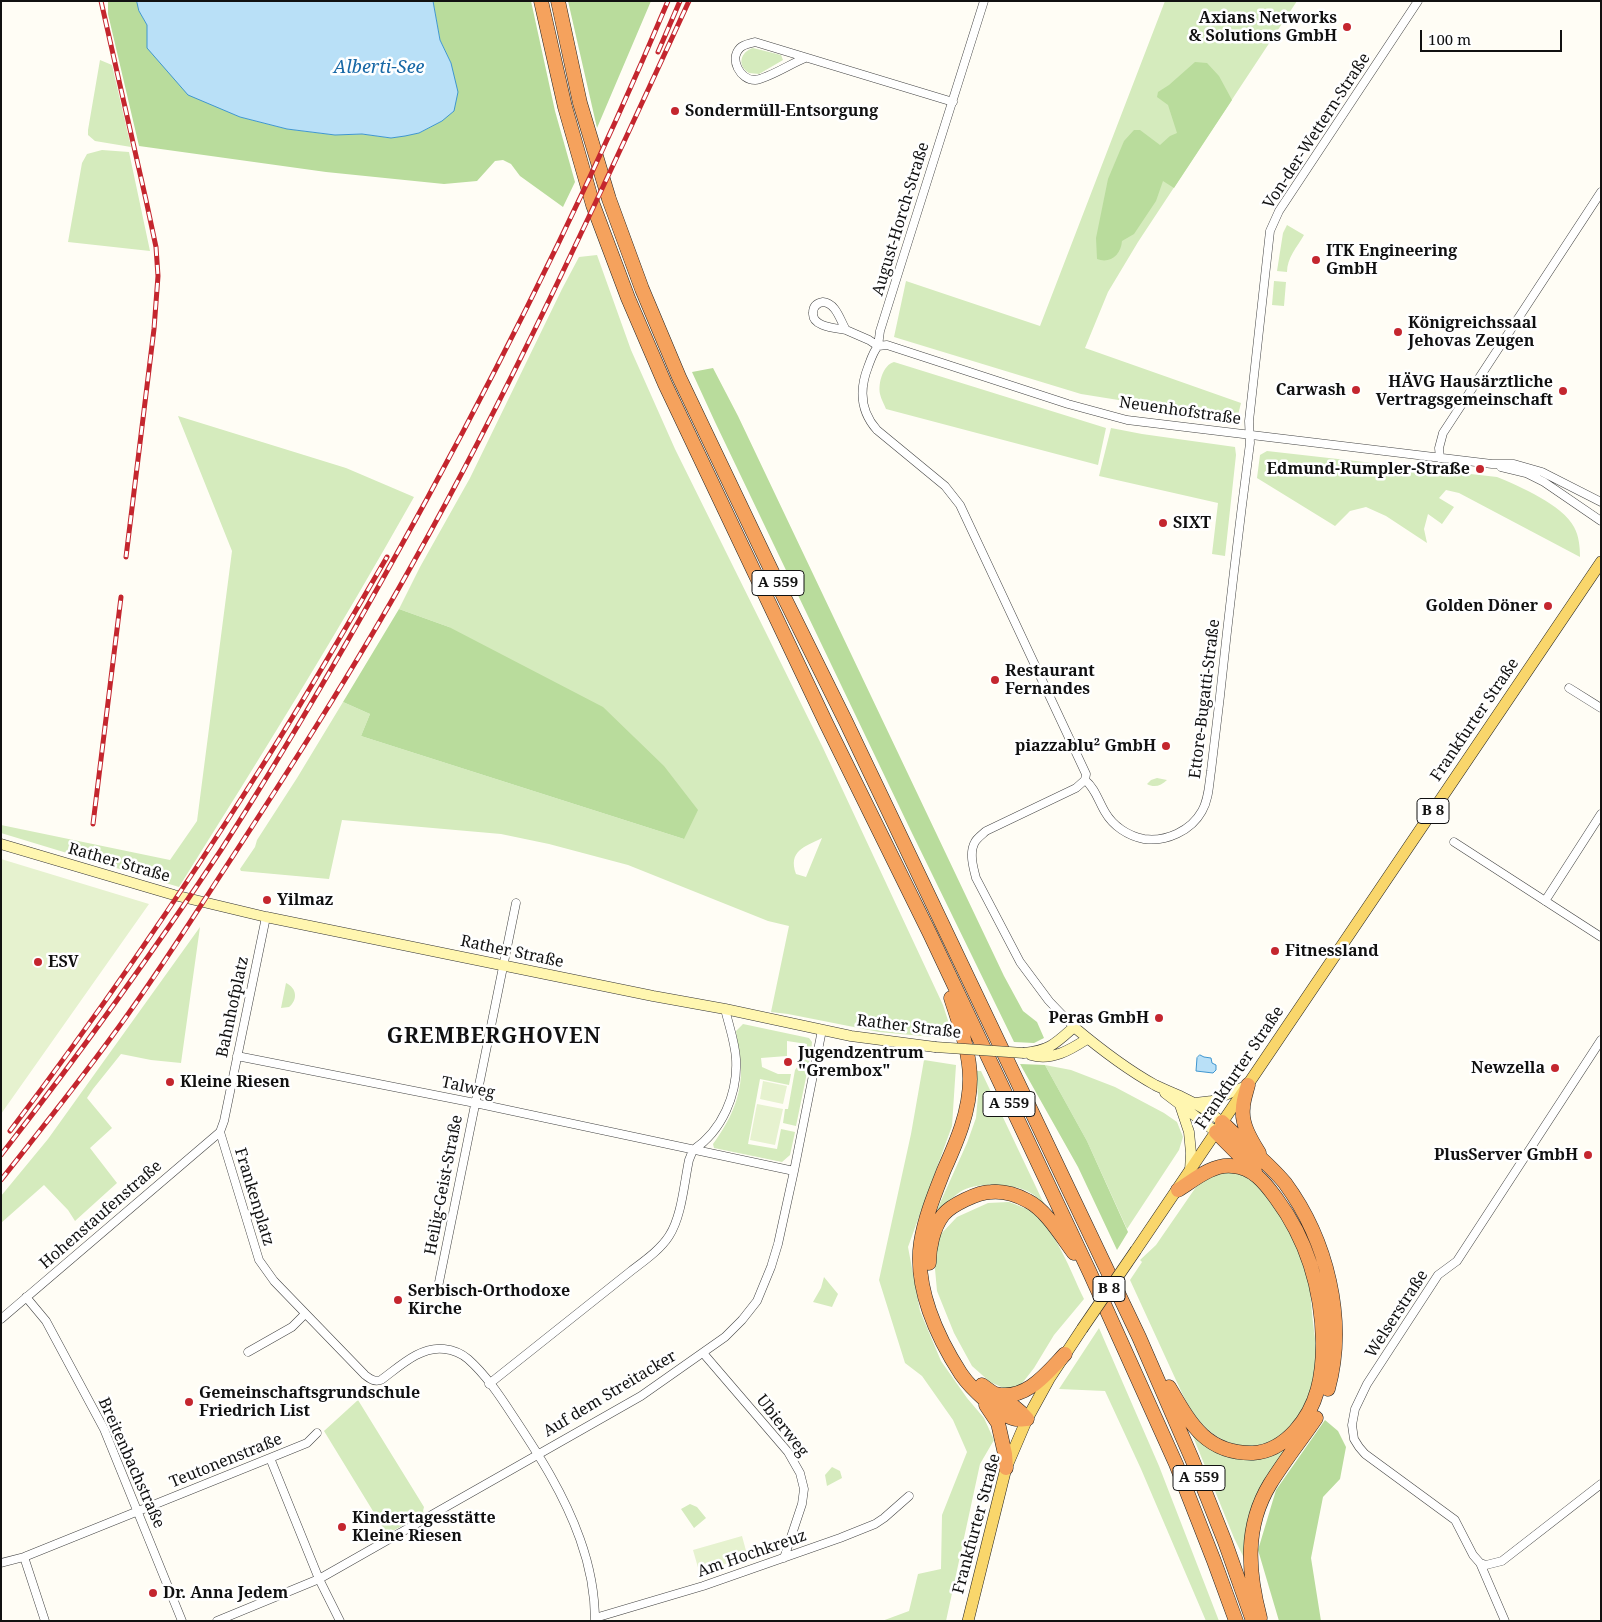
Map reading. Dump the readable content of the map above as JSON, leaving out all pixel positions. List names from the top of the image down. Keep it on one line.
{"streets":{"highway":["A 559"],"main road":["Frankfurter Straße","B 8"],"street":["Von-der-Wettern-Straße","August-Horch-Straße","Neuenhofstraße","Ettore-Bugatti-Straße","Rather Straße","Bahnhofplatz","Talweg","Heilig-Geist-Straße","Frankenplatz","Hohenstaufenstraße","Welserstraße","Auf dem Streitacker","Ubierweg","Teutonenstraße","Breitenbachstraße","Am Hochkreuz"]},"crossings":[["Von-der-Wettern-Straße","Neuenhofstraße"],["Von-der-Wettern-Straße","Ettore-Bugatti-Straße"],["August-Horch-Straße","Neuenhofstraße"],["August-Horch-Straße","Ettore-Bugatti-Straße"],["Neuenhofstraße","Ettore-Bugatti-Straße"],["Rather Straße","Bahnhofplatz"],["Rather Straße","Heilig-Geist-Straße"],["Rather Straße","Auf dem Streitacker"],["Bahnhofplatz","Talweg"],["Bahnhofplatz","Frankenplatz"],["Bahnhofplatz","Hohenstaufenstraße"],["Talweg","Heilig-Geist-Straße"],["Talweg","Auf dem Streitacker"],["Frankenplatz","Hohenstaufenstraße"],["Hohenstaufenstraße","Breitenbachstraße"],["Auf dem Streitacker","Ubierweg"],["Ubierweg","Am Hochkreuz"],["Teutonenstraße","Breitenbachstraße"]],"districts":["GREMBERGHOVEN"],"water":["Alberti-See"],"places":["Axians Networks & Solutions GmbH","Sondermüll-Entsorgung","ITK Engineering GmbH","Königreichssaal Jehovas Zeugen","Carwash","HÄVG Hausärztliche Vertragsgemeinschaft","Edmund-Rumpler-Straße","SIXT","Golden Döner","Restaurant Fernandes","piazzablu² GmbH","Yilmaz","Fitnessland","ESV","Peras GmbH","Jugendzentrum \"Grembox\"","Newzella","Kleine Riesen","PlusServer GmbH","Serbisch-Orthodoxe Kirche","Gemeinschaftsgrundschule Friedrich List","Kindertagesstätte Kleine Riesen","Dr. Anna Jedem"],"scale_bar":"100 m"}
